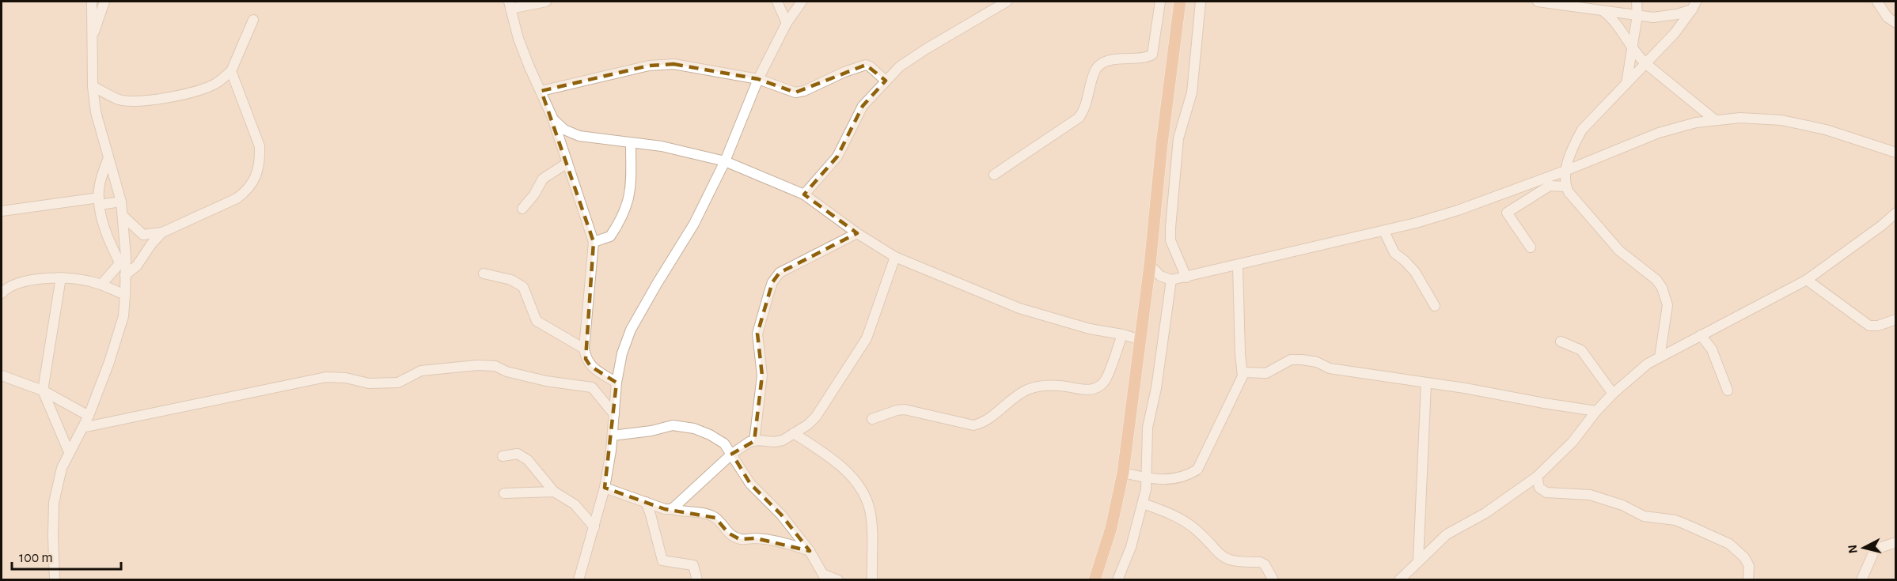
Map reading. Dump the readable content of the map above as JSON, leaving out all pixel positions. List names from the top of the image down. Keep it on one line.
{"scale_bar":"100 m","north":"left"}
